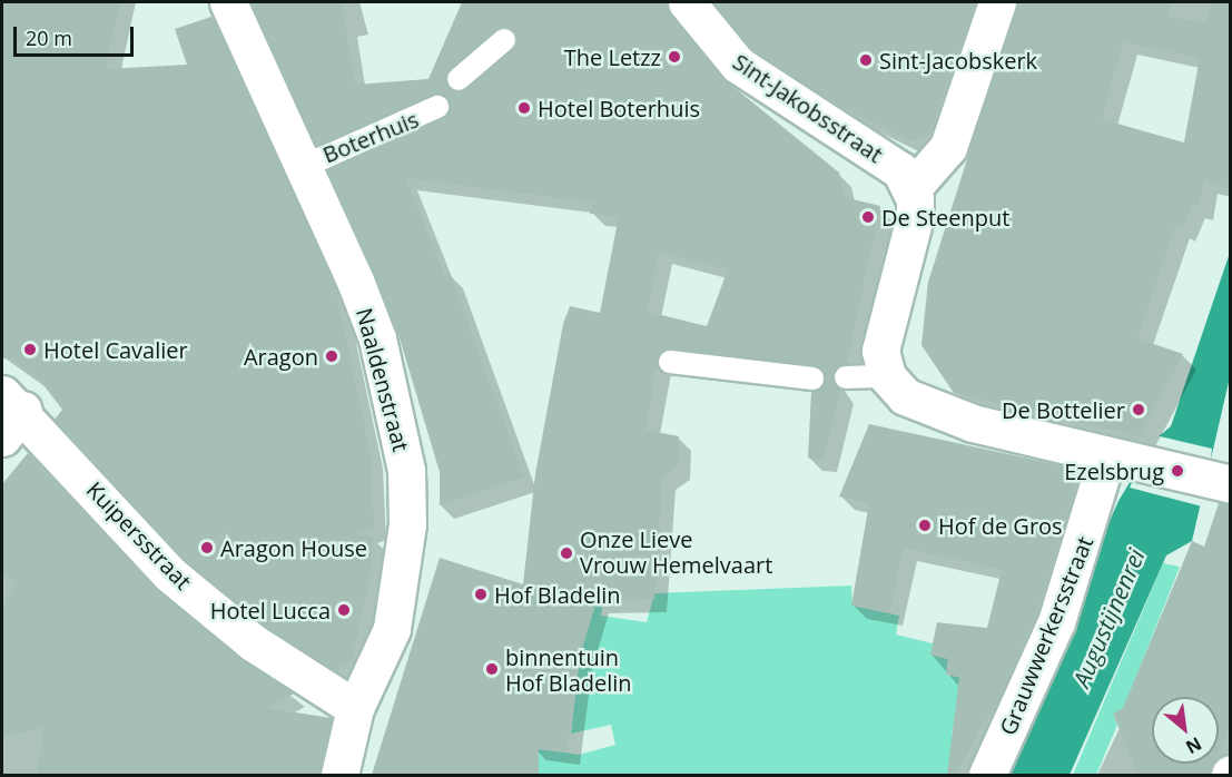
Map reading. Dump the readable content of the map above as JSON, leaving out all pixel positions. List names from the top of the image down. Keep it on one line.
{"streets":{"street":["Sint-Jakobsstraat","Naaldenstraat","Kuipersstraat","Grauwwerkersstraat"],"lane":["Boterhuis"]},"crossings":[["Boterhuis","Naaldenstraat"],["Naaldenstraat","Kuipersstraat"]],"water":["Augustijnenrei"],"places":["The Letzz","Sint-Jacobskerk","Hotel Boterhuis","De Steenput","Hotel Cavalier","Aragon","De Bottelier","Ezelsbrug","Hof de Gros","Aragon House","Onze Lieve Vrouw Hemelvaart","Hof Bladelin","Hotel Lucca","binnentuin Hof Bladelin"],"scale_bar":"20 m","north":"bottom right"}
